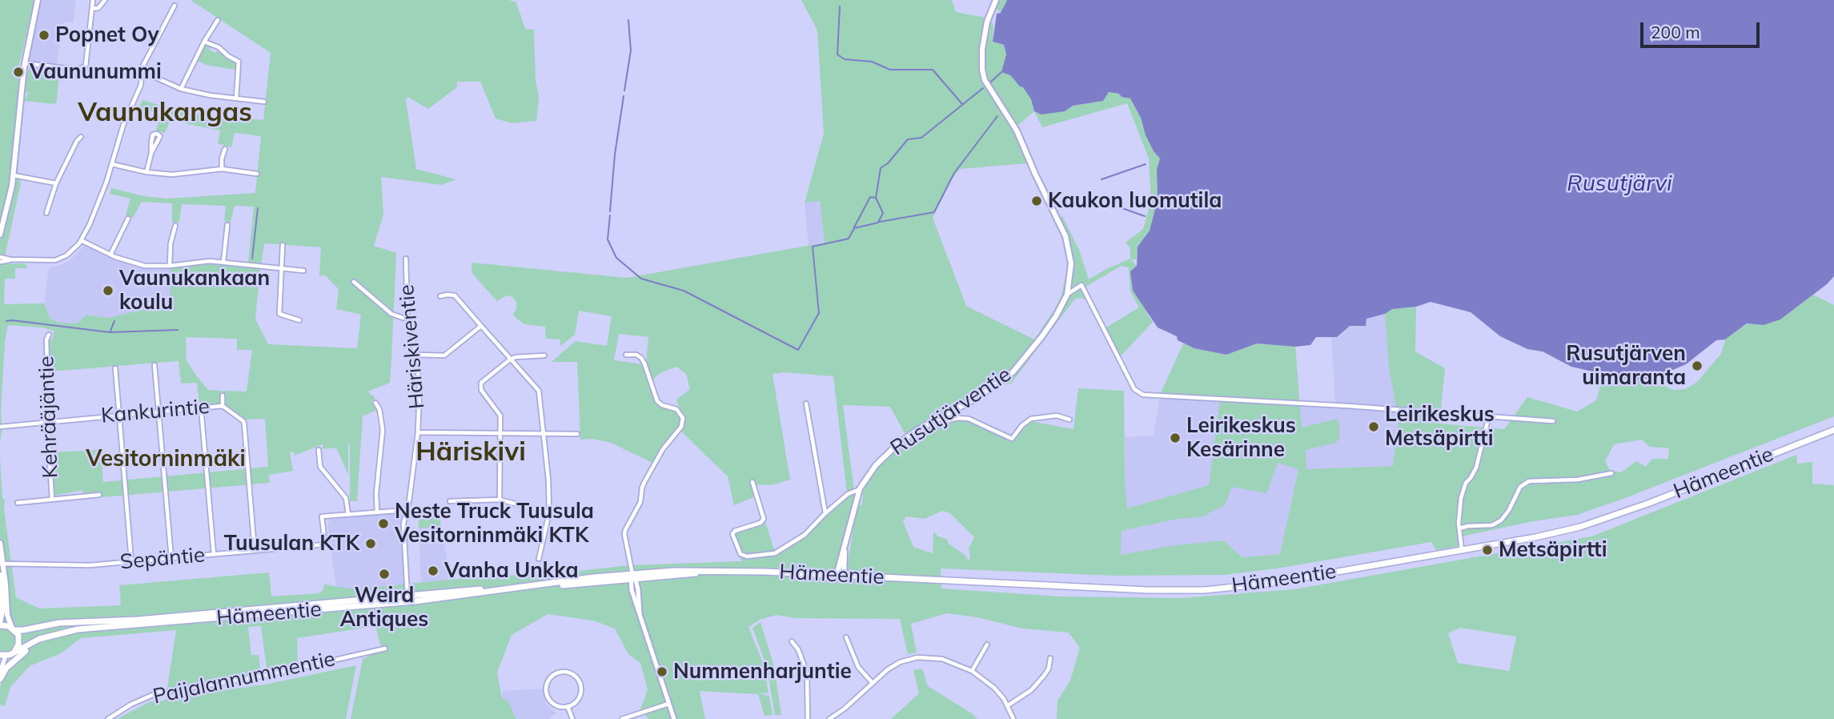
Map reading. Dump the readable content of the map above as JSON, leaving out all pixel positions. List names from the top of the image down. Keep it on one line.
{"streets":{"main road":["Rusutjärventie","Hämeentie"],"street":["Häriskiventie","Kankurintie","Kehrääjäntie","Sepäntie","Paijalannummentie"]},"crossings":[["Häriskiventie","Hämeentie"],["Kankurintie","Kehrääjäntie"],["Kankurintie","Sepäntie"],["Rusutjärventie","Hämeentie"]],"districts":["Vaunukangas","Häriskivi","Vesitorninmäki"],"water":["Rusutjärvi"],"places":["Popnet Oy","Vaununummi","Kaukon luomutila","Vaunukankaan koulu","Rusutjärven uimaranta","Leirikeskus Metsäpirtti","Leirikeskus Kesärinne","Neste Truck Tuusula Vesitorninmäki KTK","Tuusulan KTK","Metsäpirtti","Vanha Unkka","Weird Antiques","Nummenharjuntie"],"scale_bar":"200 m"}
